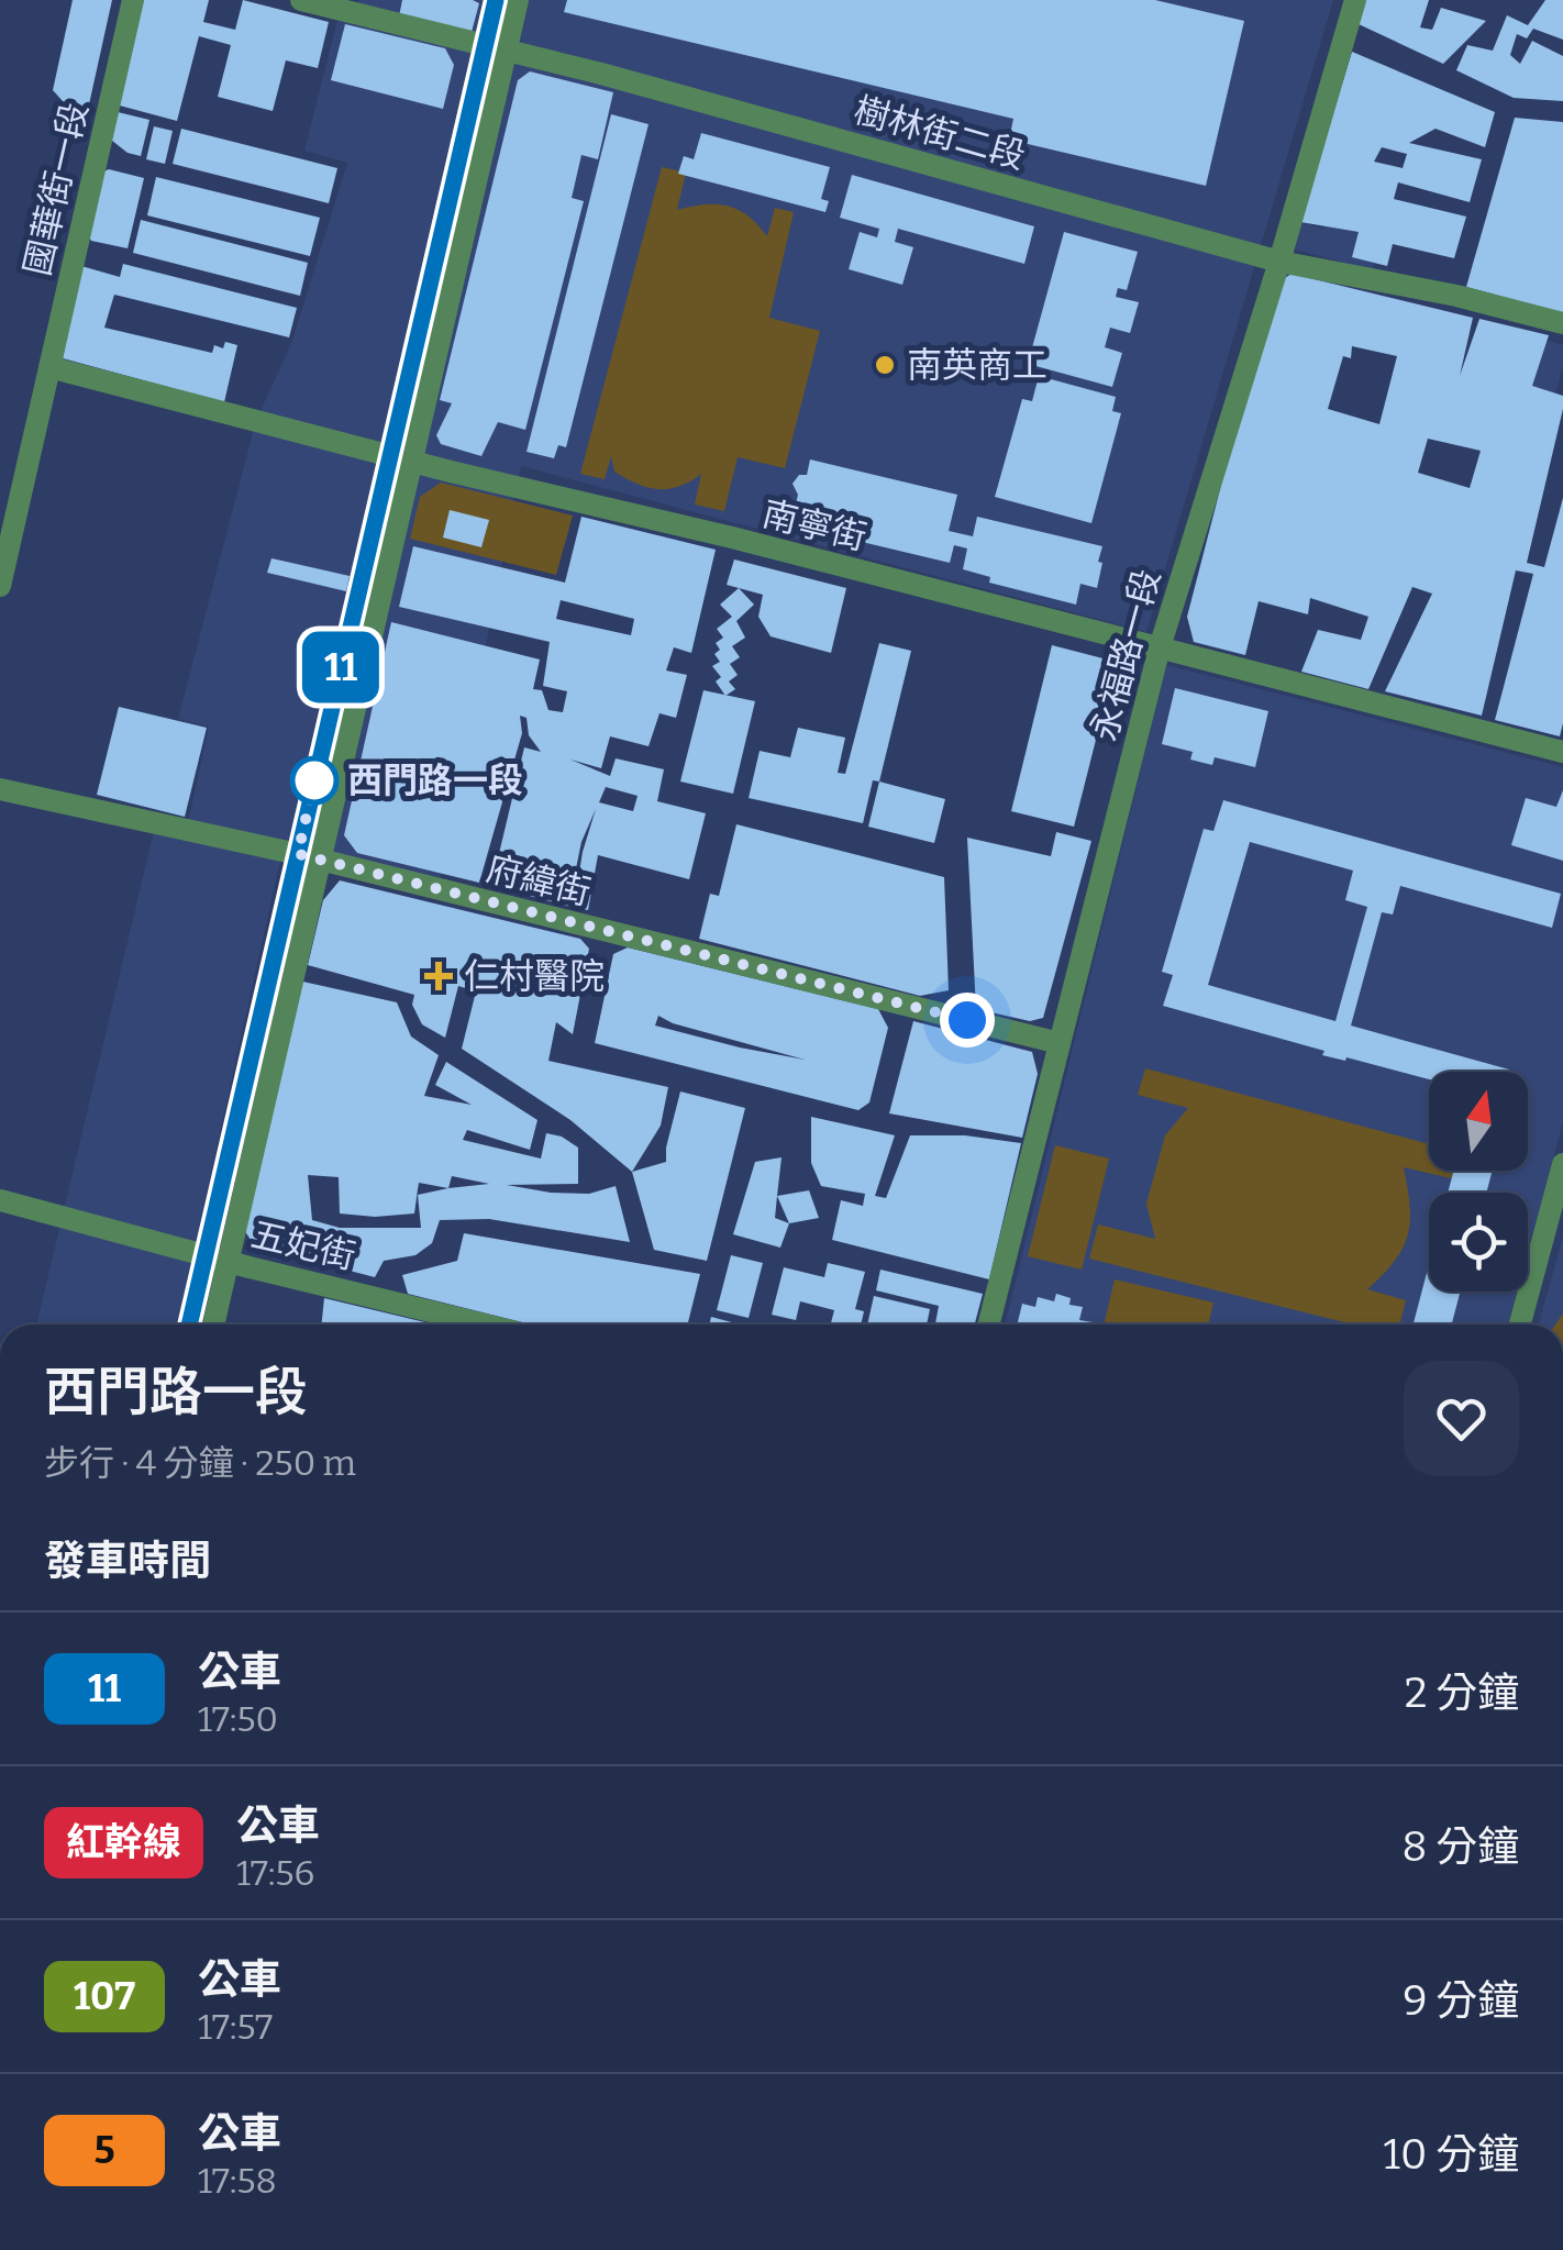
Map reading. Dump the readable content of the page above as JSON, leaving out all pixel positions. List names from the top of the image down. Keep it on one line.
{"streets":{"street":["樹林街二段","國華街一段","南寧街","永福路一段","府緯街","五妃街"]},"crossings":[["樹林街二段","永福路一段"],["國華街一段","南寧街"],["南寧街","永福路一段"],["永福路一段","府緯街"]],"places":{"other":["南英商工","西門路一段"],"health":["仁村醫院"]},"lines":["bus line 11"],"north":"top","page":{"on_map":"11","heading":[["西門路一段","步行 · 4 分鐘 · 250 m"],"發車時間"],"list":[{"mark":"11","name":"公車","note":"17:50","value":"2 分鐘"},{"mark":"紅幹線","name":"公車","note":"17:56","value":"8 分鐘"},{"mark":"107","name":"公車","note":"17:57","value":"9 分鐘"},{"mark":"5","name":"公車","note":"17:58","value":"10 分鐘"}]}}
